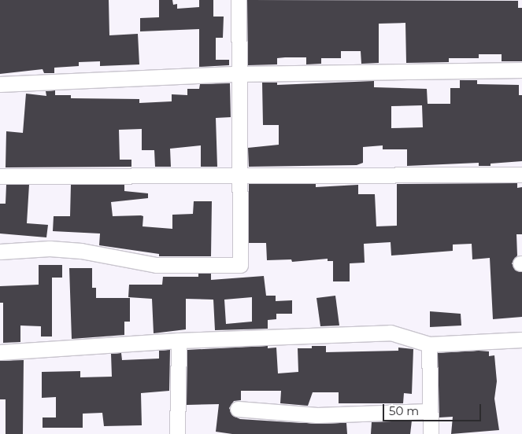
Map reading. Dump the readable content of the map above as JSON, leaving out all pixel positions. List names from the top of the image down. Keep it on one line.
{"scale_bar":"50 m"}
